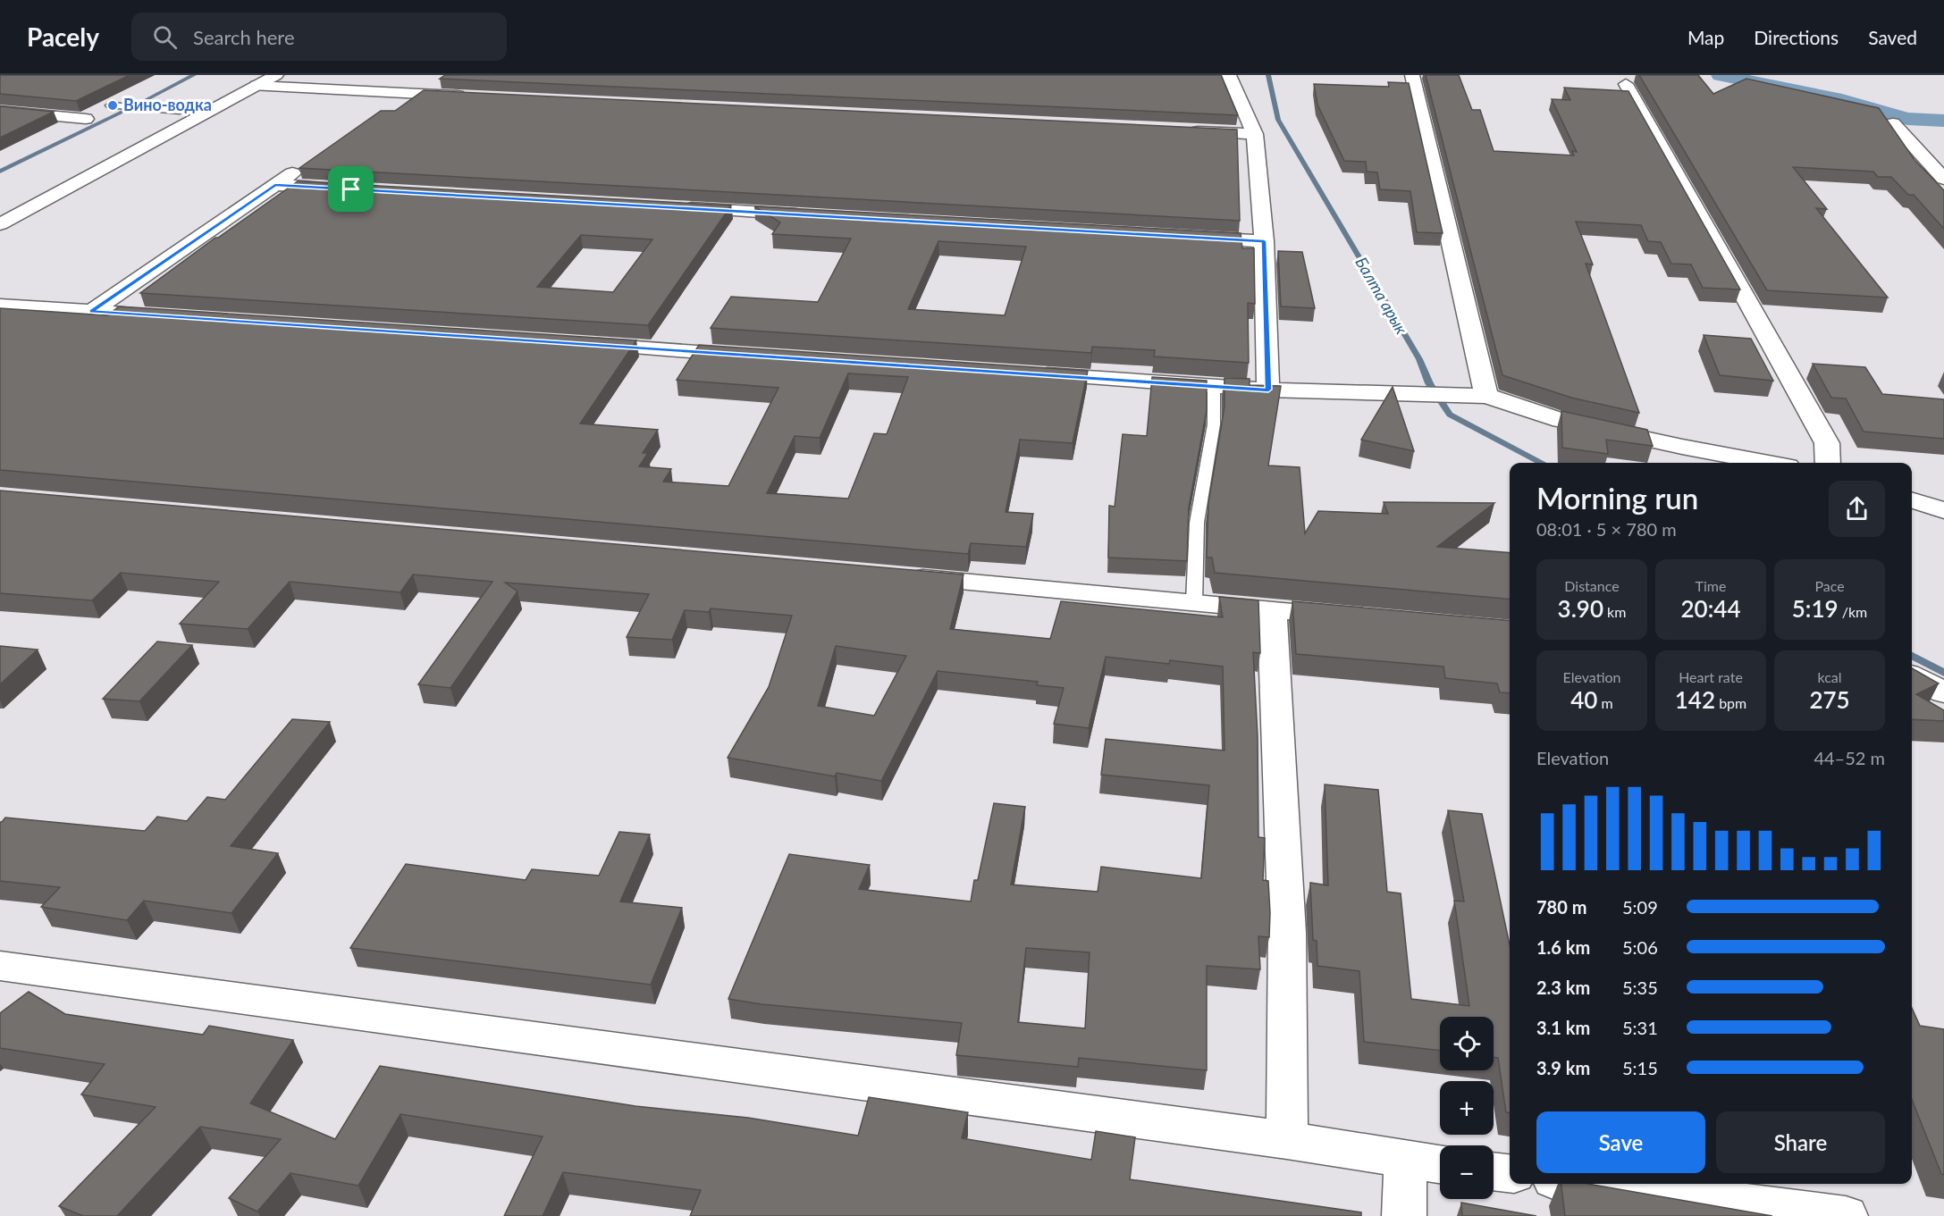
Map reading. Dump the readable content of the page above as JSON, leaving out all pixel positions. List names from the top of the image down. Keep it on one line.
{"water":["Балта арык"],"places":["Вино-водка"],"page":{"header":"Pacely","search":"Search here","nav":["Map","Directions","Saved"],"heading":["Morning run","08:01 · 5 × 780 m"],"stats":[["Distance","3.90 km"],["Time","20:44"],["Pace","5:19 /km"],["Elevation","40 m"],["Heart rate","142 bpm"],["kcal","275"]],"chart":["Elevation","44–52 m"],"list":[{"name":"780 m","note":"5:09"},{"name":"1.6 km","note":"5:06"},{"name":"2.3 km","note":"5:35"},{"name":"3.1 km","note":"5:31"},{"name":"3.9 km","note":"5:15"}],"map_buttons":["+","−"],"buttons":["Save","Share"]}}
